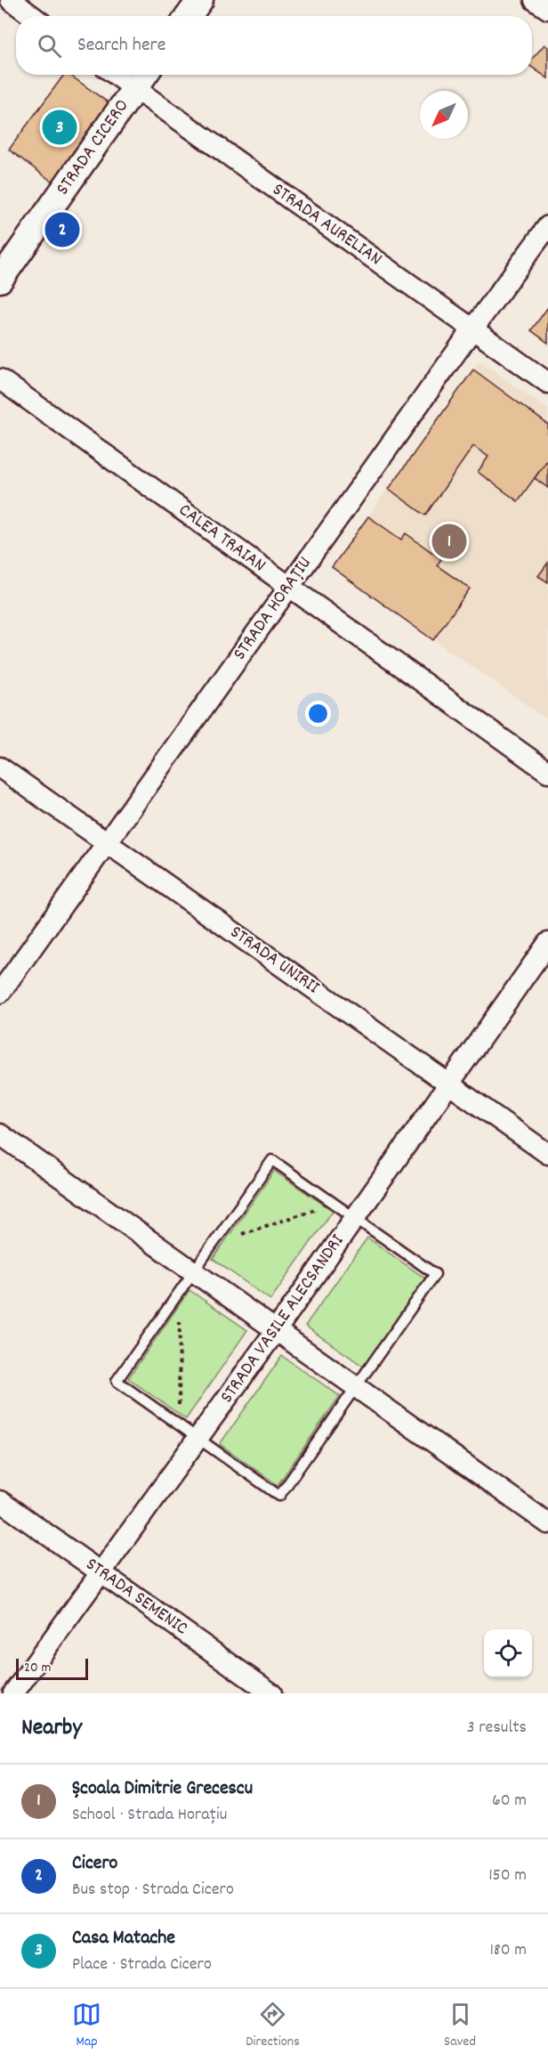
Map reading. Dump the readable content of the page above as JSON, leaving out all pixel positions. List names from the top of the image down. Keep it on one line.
{"streets":{"street":["STRADA CICERO","STRADA AURELIAN","CALEA TRAIAN","STRADA HORAȚIU","STRADA UNIRII","STRADA VASILE ALECSANDRI","STRADA SEMENIC"]},"crossings":[["STRADA CICERO","STRADA AURELIAN"],["STRADA AURELIAN","STRADA HORAȚIU"],["CALEA TRAIAN","STRADA HORAȚIU"],["STRADA HORAȚIU","STRADA UNIRII"],["STRADA UNIRII","STRADA VASILE ALECSANDRI"],["STRADA VASILE ALECSANDRI","STRADA SEMENIC"]],"scale_bar":"20 m","north":"bottom left","page":{"search":"Search here","pins":["3","2","1"],"scale":"20 m","heading":["Nearby","3 results"],"list":[{"mark":"1","name":"Școala Dimitrie Grecescu","note":"School · Strada Horațiu","value":"60 m"},{"mark":"2","name":"Cicero","note":"Bus stop · Strada Cicero","value":"150 m"},{"mark":"3","name":"Casa Matache","note":"Place · Strada Cicero","value":"180 m"}],"nav":["Map","Directions","Saved"]}}
